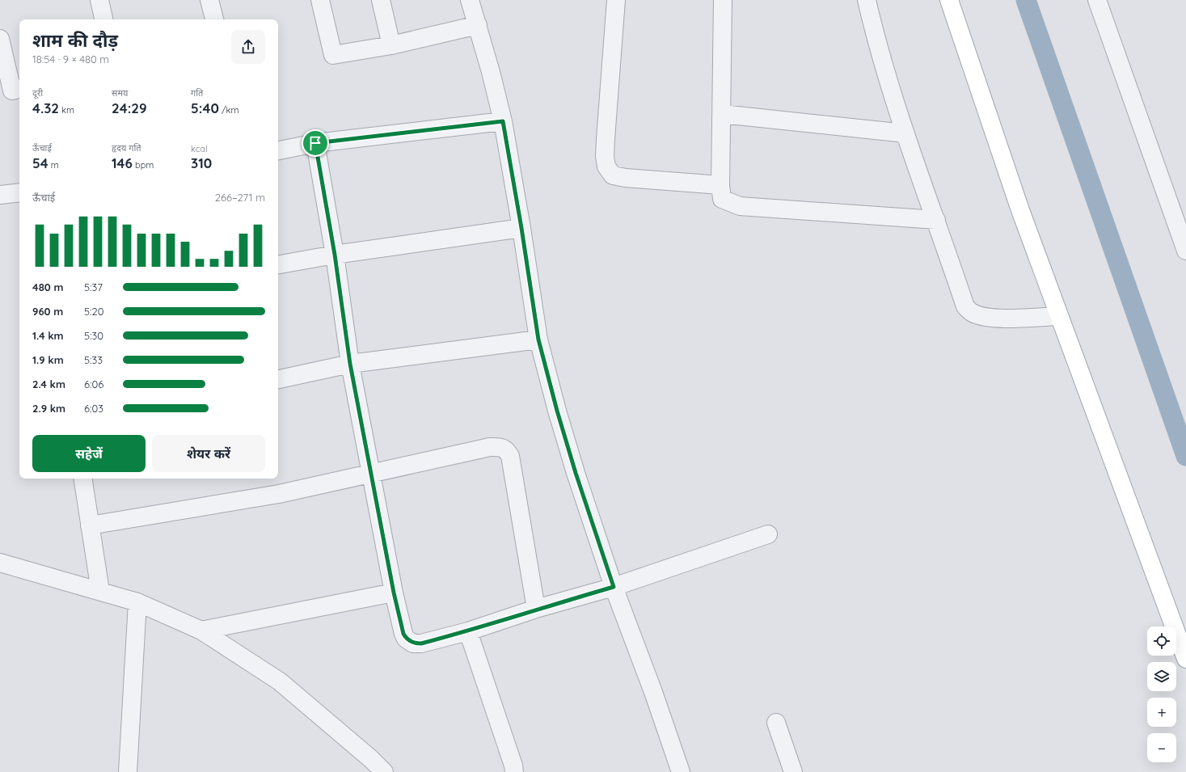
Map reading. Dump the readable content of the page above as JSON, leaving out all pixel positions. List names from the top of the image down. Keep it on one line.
{"page":{"heading":["शाम की दौड़","18:54 · 9 × 480 m"],"stats":[["दूरी","4.32 km"],["समय","24:29"],["गति","5:40 /km"],["ऊँचाई","54 m"],["हृदय गति","146 bpm"],["kcal","310"]],"chart":["ऊँचाई","266–271 m"],"list":[{"name":"480 m","note":"5:37"},{"name":"960 m","note":"5:20"},{"name":"1.4 km","note":"5:30"},{"name":"1.9 km","note":"5:33"},{"name":"2.4 km","note":"6:06"},{"name":"2.9 km","note":"6:03"}],"buttons":["सहेजें","शेयर करें"],"map_buttons":["+","−"]}}
